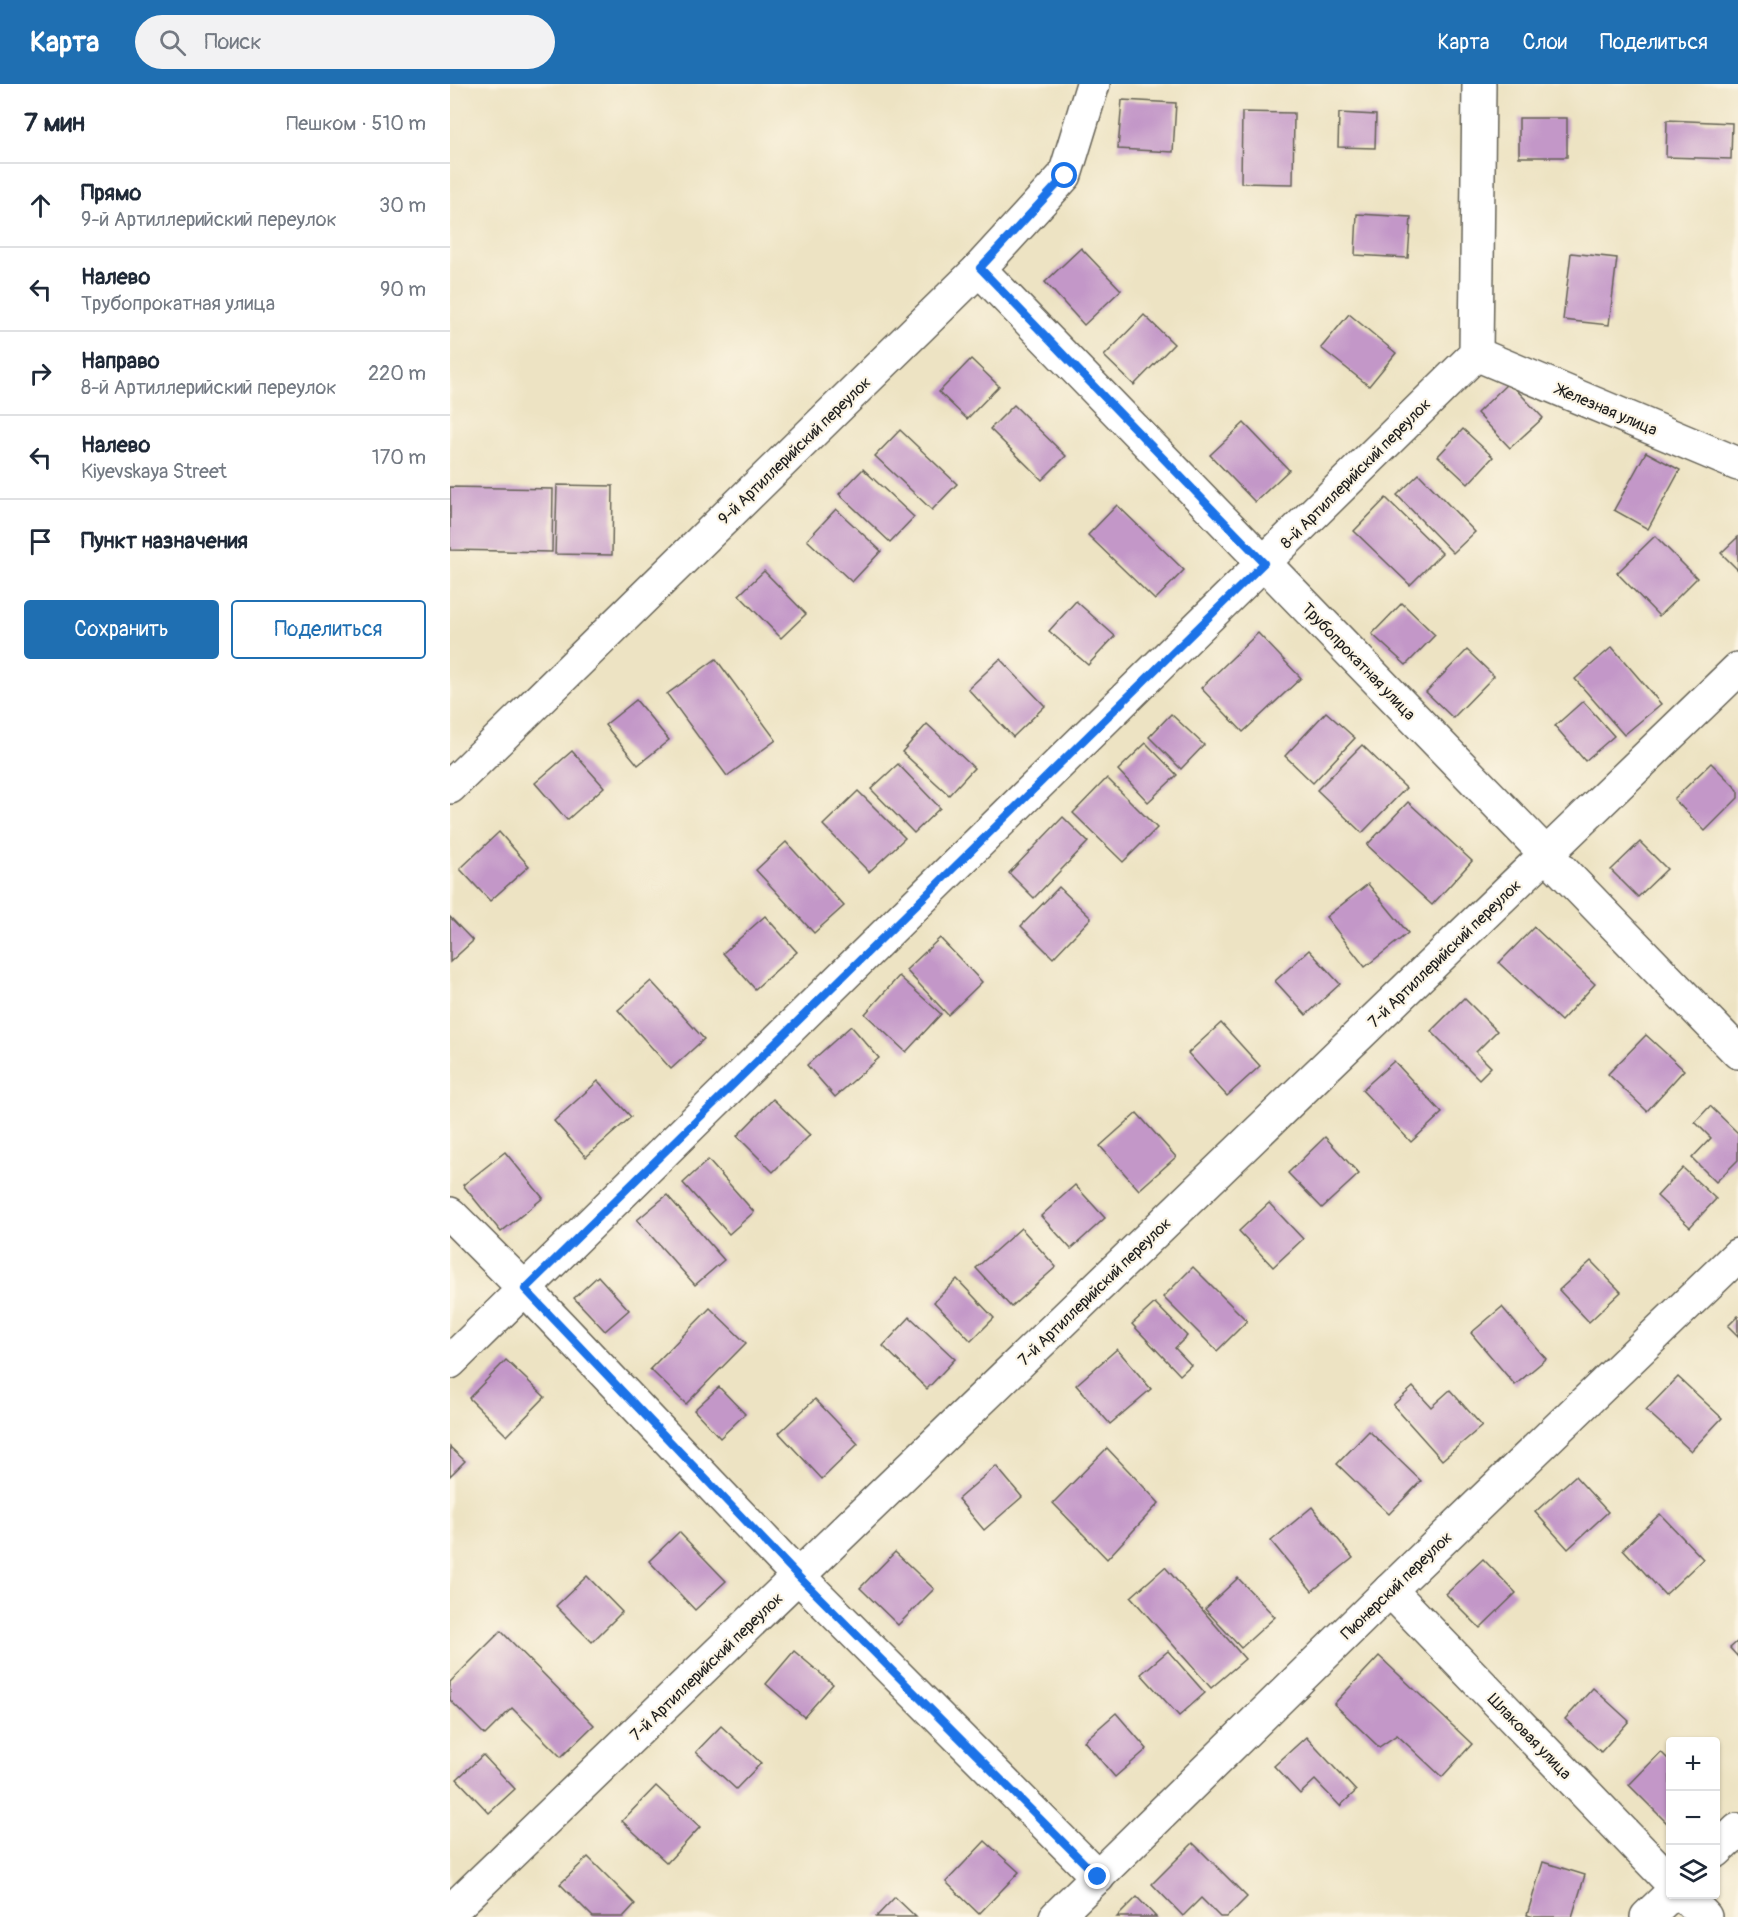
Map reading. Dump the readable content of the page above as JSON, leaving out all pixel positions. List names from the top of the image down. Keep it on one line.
{"streets":{"street":["Железная улица","9-й Артиллерийский переулок","8-й Артиллерийский переулок","Трубопрокатная улица","7-й Артиллерийский переулок","Пионерский переулок","Шлаковая улица"]},"crossings":[["Железная улица","8-й Артиллерийский переулок"],["9-й Артиллерийский переулок","Трубопрокатная улица"],["8-й Артиллерийский переулок","Трубопрокатная улица"],["Трубопрокатная улица","7-й Артиллерийский переулок"],["Пионерский переулок","Шлаковая улица"]],"page":{"header":"Карта","search":"Поиск","nav":["Карта","Слои","Поделиться"],"heading":["7 мин","Пешком · 510 m"],"list":[["Прямо","9-й Артиллерийский переулок","30 m"],["Налево","Трубопрокатная улица","90 m"],["Направо","8-й Артиллерийский переулок","220 m"],["Налево","Kiyevskaya Street","170 m"],"Пункт назначения"],"buttons":["Сохранить","Поделиться"],"map_buttons":["+","−"]}}
